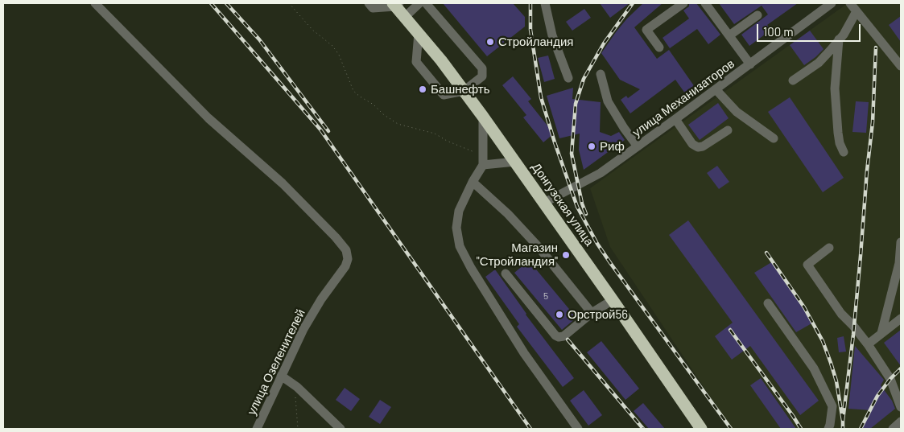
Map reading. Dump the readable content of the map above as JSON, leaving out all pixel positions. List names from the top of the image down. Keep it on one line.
{"streets":{"highway":["Донгузская улица"],"street":["улица Механизаторов","улица Озеленителей"]},"crossings":[["улица Механизаторов","Донгузская улица"]],"places":["Стройландия","Башнефть","Риф","Магазин \"Стройландия\"","Орстрой56"],"house_numbers":["5"],"scale_bar":"100 m"}
